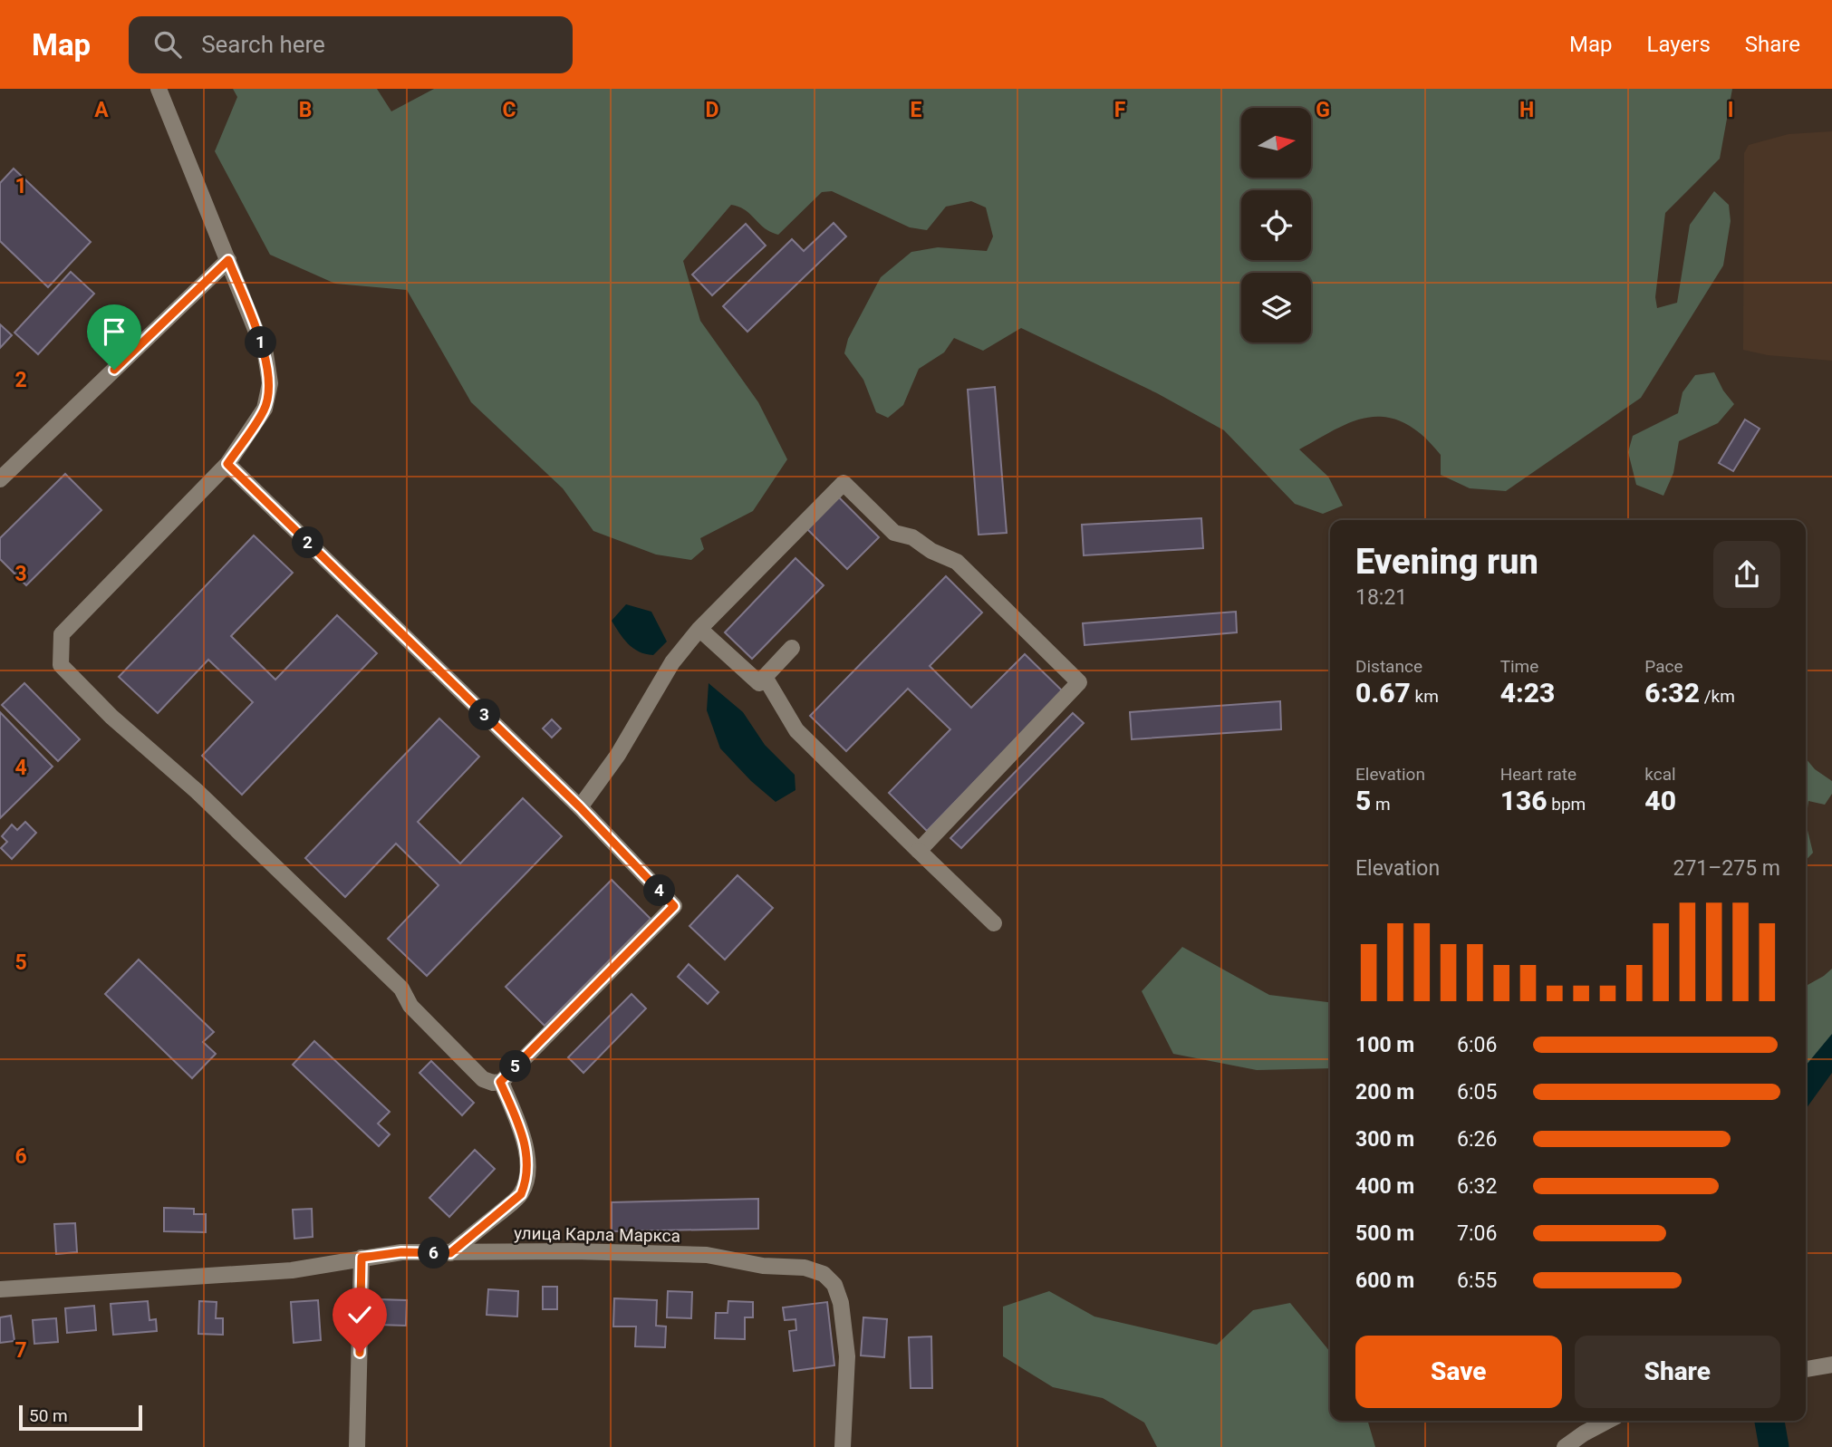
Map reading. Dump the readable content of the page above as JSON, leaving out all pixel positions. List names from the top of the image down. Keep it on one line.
{"streets":{"street":["улица Карла Маркса"]},"scale_bar":"50 m","north":"right","page":{"header":"Map","search":"Search here","nav":["Map","Layers","Share"],"pins":["1","2","3","4","5","6"],"heading":["Evening run","18:21"],"stats":[["Distance","0.67 km"],["Time","4:23"],["Pace","6:32 /km"],["Elevation","5 m"],["Heart rate","136 bpm"],["kcal","40"]],"chart":["Elevation","271–275 m"],"list":[{"name":"100 m","note":"6:06"},{"name":"200 m","note":"6:05"},{"name":"300 m","note":"6:26"},{"name":"400 m","note":"6:32"},{"name":"500 m","note":"7:06"},{"name":"600 m","note":"6:55"}],"buttons":["Save","Share"],"scale":"50 m"},"grid":{"columns":["A","B","C","D","E","F","G","H","I"],"rows":["1","2","3","4","5","6","7"]}}
